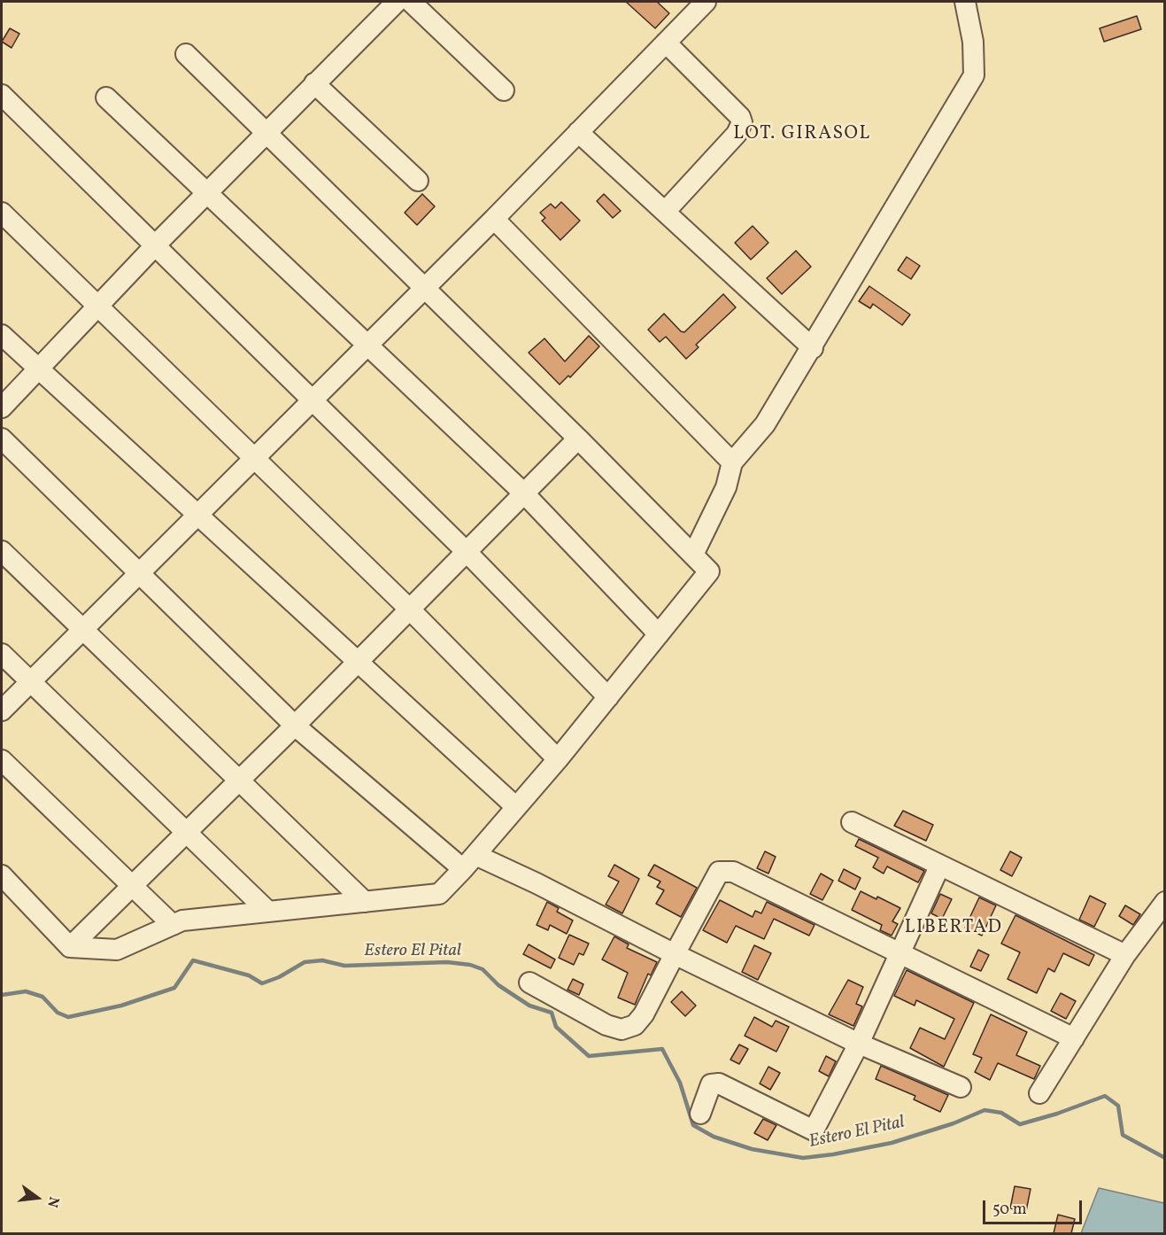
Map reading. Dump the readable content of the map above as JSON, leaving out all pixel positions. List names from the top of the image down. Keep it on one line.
{"districts":["LOT. GIRASOL","LIBERTAD"],"water":["Estero El Pital"],"scale_bar":"50 m","north":"right"}
